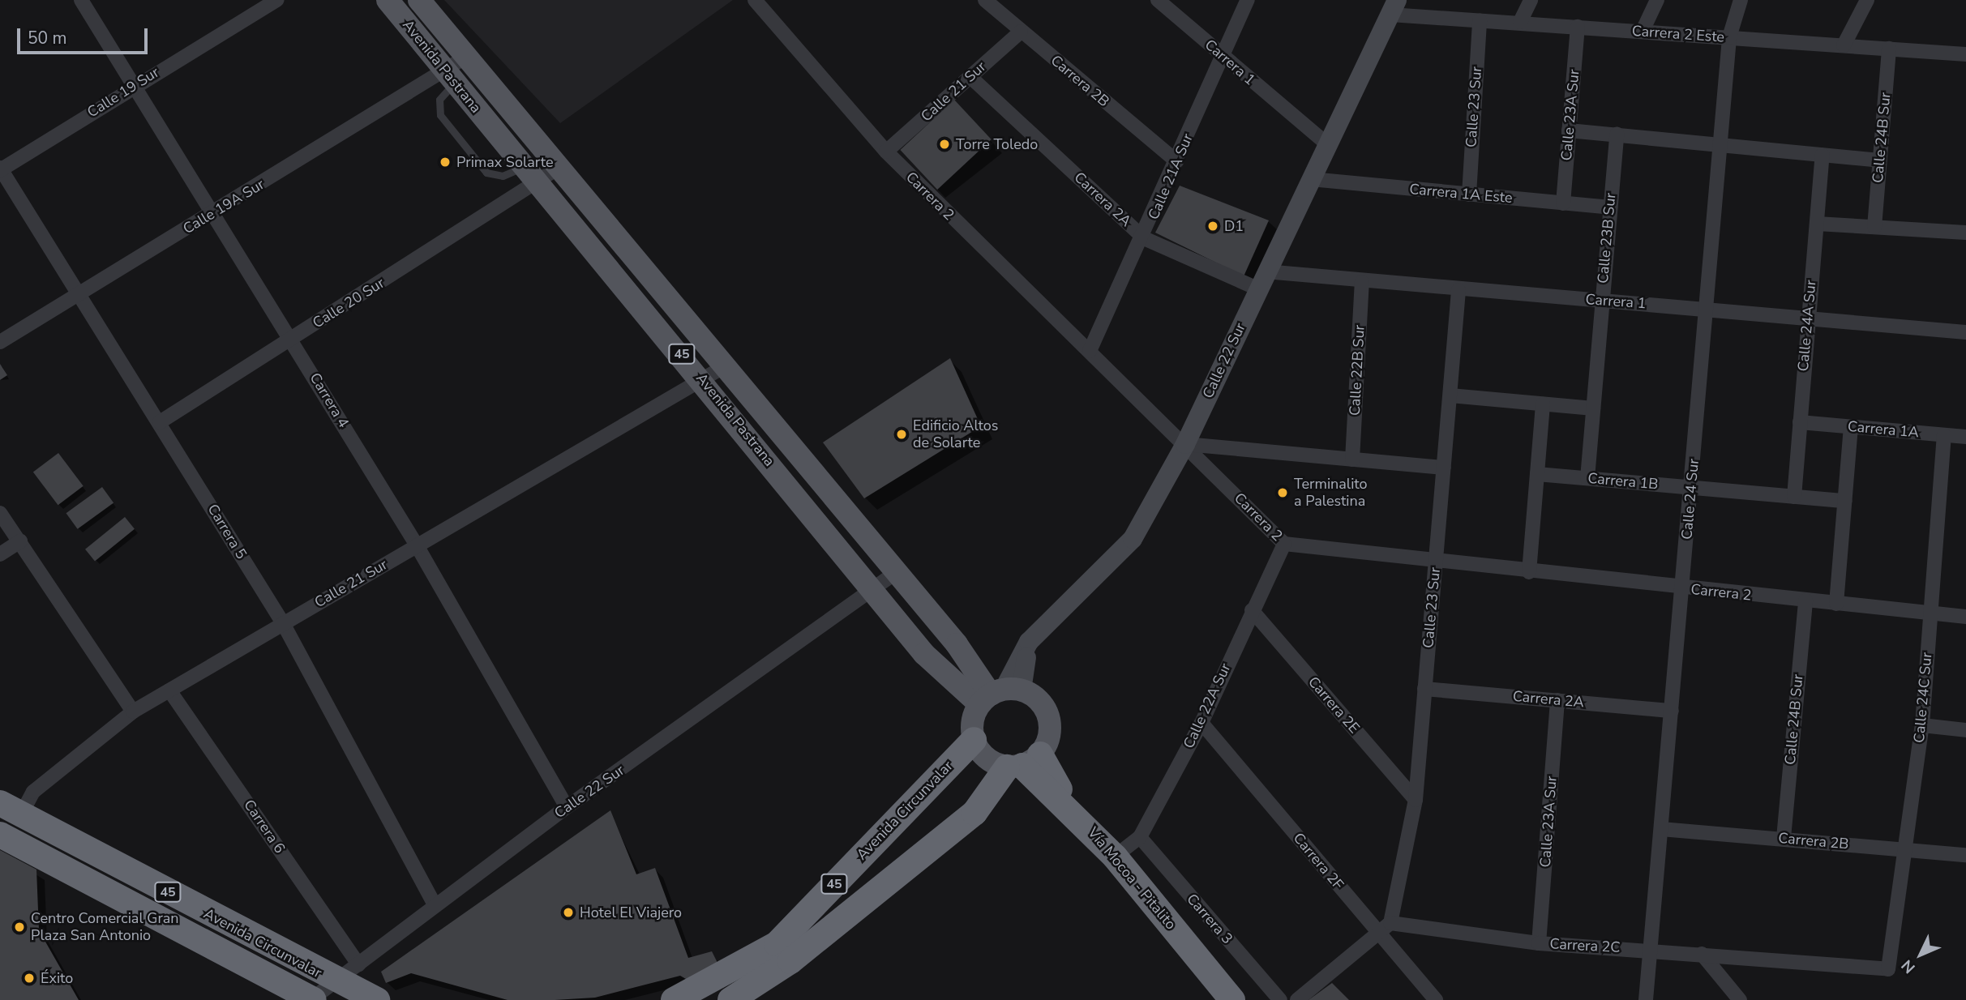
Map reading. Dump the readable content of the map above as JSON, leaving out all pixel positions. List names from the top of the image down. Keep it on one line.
{"streets":{"highway":["45","Avenida Circunvalar","Vía Mocoa - Pitalito"],"main road":["Avenida Pastrana","Calle 22 Sur"],"street":["Carrera 2 Este","Carrera 1","Carrera 2B","Calle 21 Sur","Calle 19 Sur","Calle 23 Sur","Calle 23A Sur","Calle 24B Sur","Calle 21A Sur","Carrera 1A Este","Carrera 2","Carrera 2A","Calle 19A Sur","Calle 23B Sur","Calle 20 Sur","Calle 24A Sur","Calle 22B Sur","Carrera 4","Carrera 1A","Carrera 1B","Calle 24 Sur","Carrera 5","Calle 24C Sur","Carrera 2E","Calle 22A Sur","Carrera 6","Carrera 2F","Carrera 3","Carrera 2C"]},"crossings":[["Carrera 2 Este","Calle 23 Sur"],["Carrera 2 Este","Calle 23A Sur"],["Carrera 2 Este","Calle 24B Sur"],["Carrera 2 Este","Calle 22 Sur"],["Carrera 2 Este","Calle 24 Sur"],["Carrera 1","Calle 23 Sur"],["Carrera 1","Calle 21A Sur"],["Carrera 1","Carrera 2A"],["Carrera 1","Calle 23B Sur"],["Carrera 1","Calle 24A Sur"],["Carrera 1","Calle 22 Sur"],["Carrera 1","Calle 22B Sur"],["Carrera 1","Calle 24 Sur"],["Avenida Pastrana","Calle 21 Sur"],["Avenida Pastrana","Calle 19A Sur"],["Avenida Pastrana","Calle 20 Sur"],["Avenida Pastrana","Calle 22 Sur"],["Avenida Pastrana","Avenida Circunvalar"],["Avenida Pastrana","Vía Mocoa - Pitalito"],["Carrera 2B","Calle 21 Sur"],["Carrera 2B","Calle 24B Sur"],["Carrera 2B","Calle 21A Sur"],["Carrera 2B","Calle 24 Sur"],["Carrera 2B","Calle 24C Sur"],["Calle 21 Sur","Carrera 2"],["Calle 21 Sur","Carrera 2A"],["Calle 21 Sur","Carrera 4"],["Calle 21 Sur","Carrera 5"],["Calle 21 Sur","Avenida Circunvalar"],["Calle 21 Sur","Carrera 6"],["Calle 19 Sur","Carrera 4"],["Calle 19 Sur","Carrera 5"],["Calle 23 Sur","Carrera 1A Este"],["Calle 23 Sur","Carrera 2"],["Calle 23 Sur","Carrera 2A"],["Calle 23 Sur","Carrera 2E"],["Calle 23 Sur","Carrera 2C"],["Calle 23A Sur","Carrera 1A Este"],["Calle 23A Sur","Carrera 2A"],["Calle 23A Sur","Carrera 2C"],["Calle 24B Sur","Carrera 2"],["Calle 21A Sur","Carrera 2"],["Calle 21A Sur","Carrera 2A"],["Carrera 1A Este","Calle 23B Sur"],["Carrera 1A Este","Calle 22 Sur"],["Carrera 2","Calle 22 Sur"],["Carrera 2","Calle 24 Sur"],["Carrera 2","Calle 24C Sur"],["Carrera 2","Calle 22A Sur"],["Carrera 2A","Calle 22 Sur"],["Carrera 2A","Calle 24 Sur"],["Calle 19A Sur","Carrera 4"],["Calle 19A Sur","Carrera 5"],["Calle 23B Sur","Carrera 1B"],["Calle 20 Sur","Carrera 4"],["Calle 20 Sur","Carrera 5"],["Calle 24A Sur","Carrera 1A"],["Calle 24A Sur","Carrera 1B"],["Calle 22 Sur","Carrera 4"],["Calle 22 Sur","Carrera 5"],["Calle 22 Sur","Avenida Circunvalar"],["Calle 22 Sur","Carrera 6"],["Calle 22 Sur","Vía Mocoa - Pitalito"],["Carrera 1A","Calle 24C Sur"],["Carrera 1B","Calle 24 Sur"],["Calle 24 Sur","Carrera 2C"],["Calle 24C Sur","Carrera 2C"],["Carrera 2E","Calle 22A Sur"],["Calle 22A Sur","Carrera 2F"],["Calle 22A Sur","Vía Mocoa - Pitalito"],["Calle 22A Sur","Carrera 3"],["Avenida Circunvalar","Vía Mocoa - Pitalito"]],"places":["Torre Toledo","Primax Solarte","D1","Edificio Altos de Solarte","Terminalito a Palestina","Hotel El Viajero","Centro Comercial Gran Plaza San Antonio","Éxito"],"scale_bar":"50 m","north":"bottom left"}
